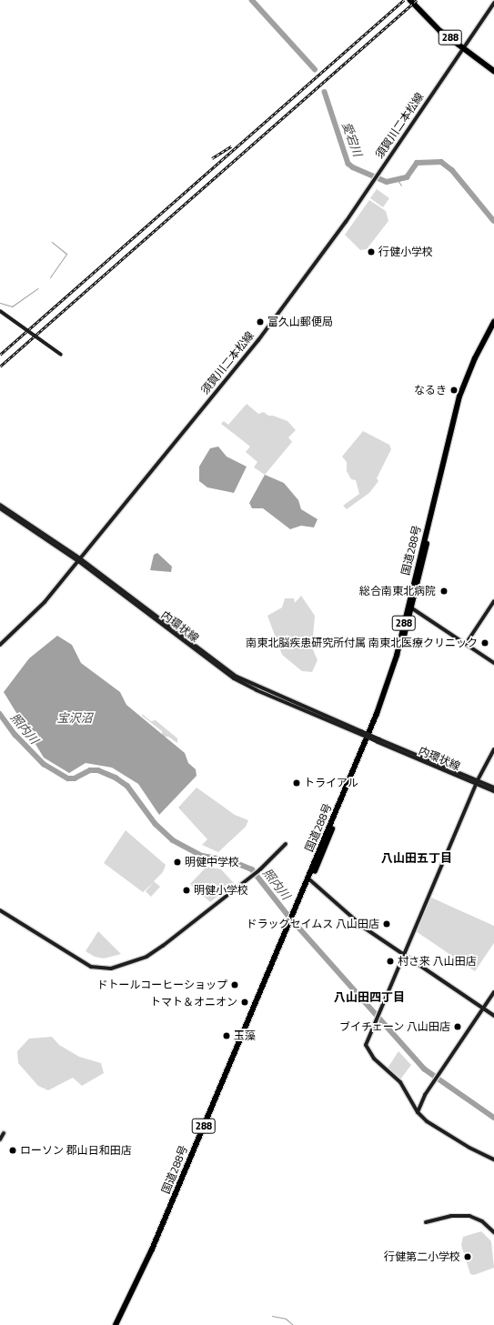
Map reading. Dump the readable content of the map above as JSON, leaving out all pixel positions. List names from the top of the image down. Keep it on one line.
{"streets":{"highway":["288","国道288号"],"street":["須賀川二本松線","内環状線"]},"crossings":[["288","須賀川二本松線"],["須賀川二本松線","内環状線"]],"districts":["八山田五丁目","八山田四丁目"],"water":["愛宕川","宝沢沼","照内川"],"places":["行健小学校","富久山郵便局","なるき","総合南東北病院","南東北脳疾患研究所付属 南東北医療クリニック","トライアル","明健中学校","明健小学校","ドラッグセイムス 八山田店","村さ来 八山田店","ドトールコーヒーショップ","トマト＆オニオン","ブイチェーン 八山田店","玉藻","ローソン 郡山日和田店","行健第二小学校"]}
